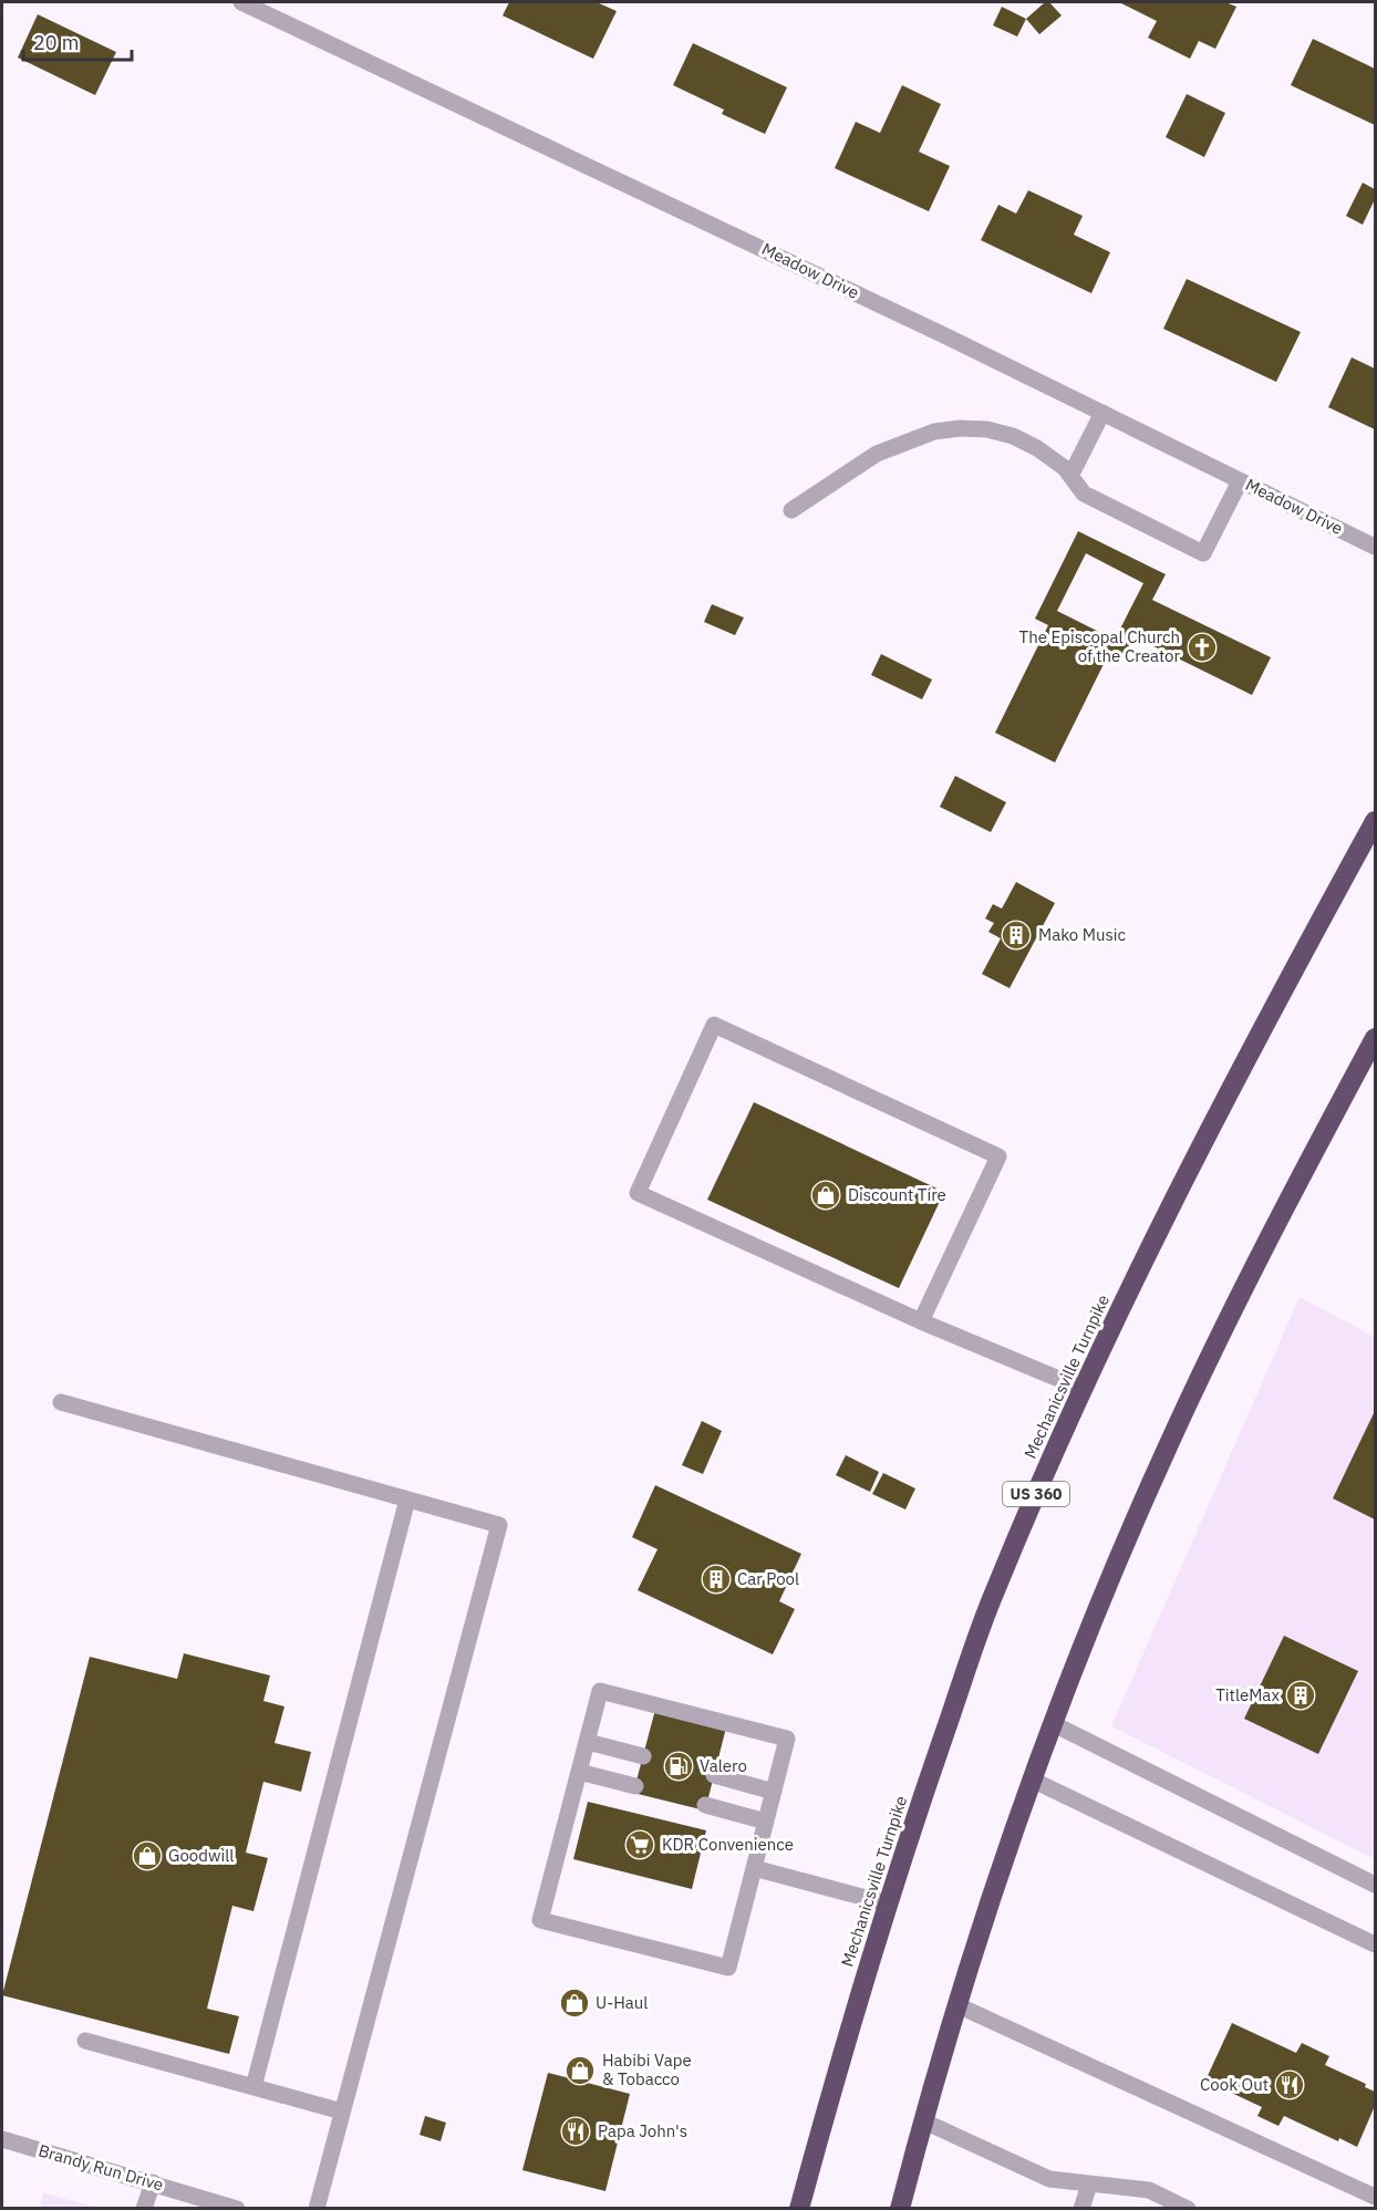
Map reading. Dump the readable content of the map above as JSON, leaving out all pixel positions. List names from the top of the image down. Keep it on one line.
{"streets":{"highway":["Mechanicsville Turnpike","US 360"],"street":["Meadow Drive","Brandy Run Drive"]},"places":{"church":["The Episcopal Church of the Creator"],"building":["Mako Music","Car Pool","TitleMax"],"shop":["Discount Tire","Goodwill","U-Haul","Habibi Vape & Tobacco"],"fuel station":["Valero"],"supermarket":["KDR Convenience"],"restaurant":["Cook Out","Papa John's"]},"scale_bar":"20 m"}
